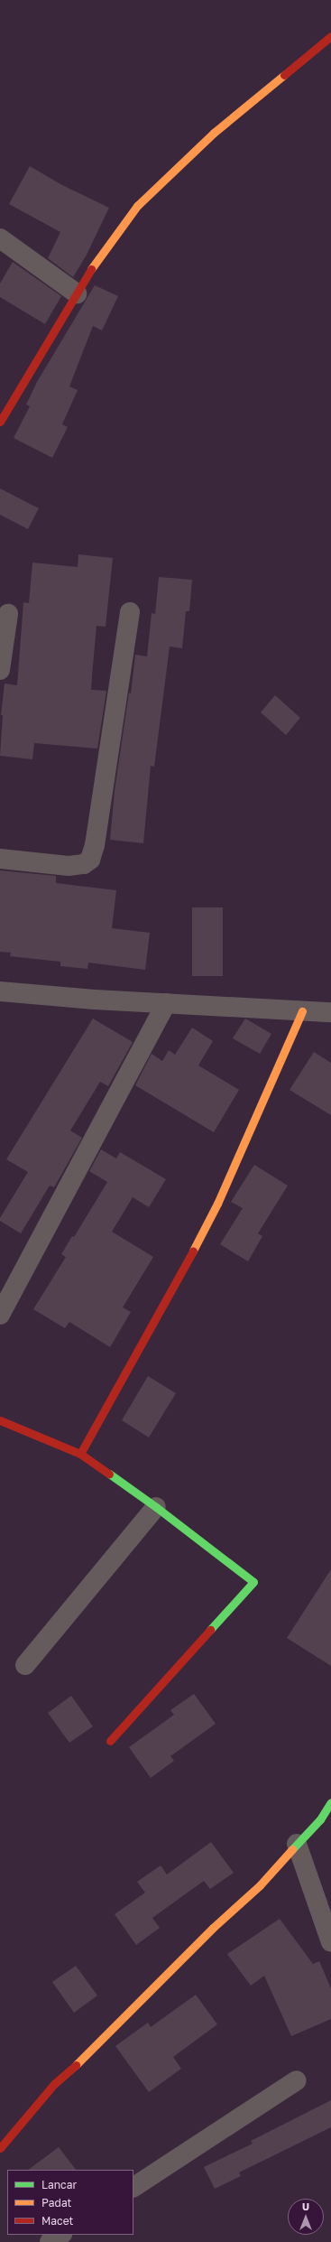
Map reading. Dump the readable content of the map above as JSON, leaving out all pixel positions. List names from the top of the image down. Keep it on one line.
{"legend":["Lancar","Padat","Macet"],"north":"top"}
